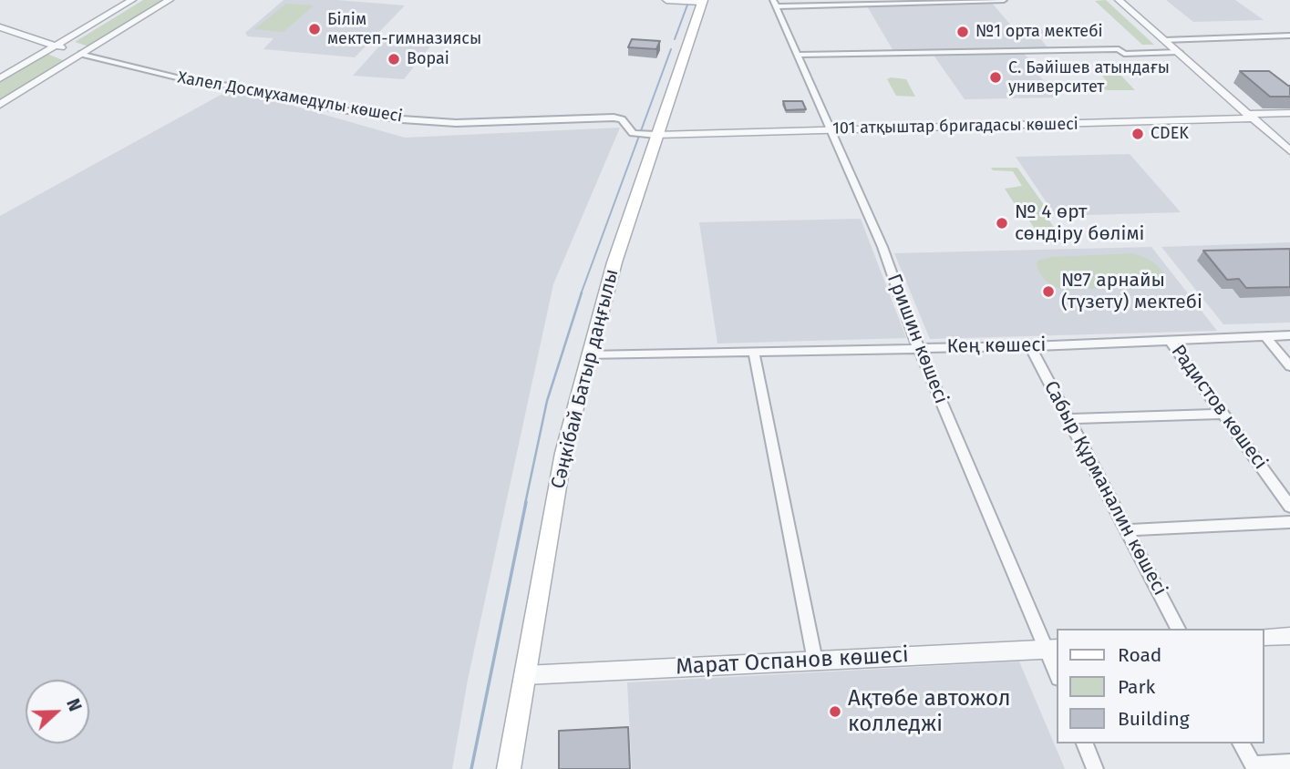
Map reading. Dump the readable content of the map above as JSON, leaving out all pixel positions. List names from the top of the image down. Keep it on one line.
{"streets":{"main road":["Сәңкібай Батыр даңғылы"],"street":["Халел Досмұхамедұлы көшесі","101 атқыштар бригадасы көшесі","Гришин көшесі","Кең көшесі","Радистов көшесі","Сабыр Құрманалин көшесі","Марат Оспанов көшесі"]},"crossings":[["Халел Досмұхамедұлы көшесі","101 атқыштар бригадасы көшесі"],["Халел Досмұхамедұлы көшесі","Сәңкібай Батыр даңғылы"],["101 атқыштар бригадасы көшесі","Гришин көшесі"],["101 атқыштар бригадасы көшесі","Сәңкібай Батыр даңғылы"],["Гришин көшесі","Кең көшесі"],["Гришин көшесі","Марат Оспанов көшесі"],["Кең көшесі","Сәңкібай Батыр даңғылы"],["Кең көшесі","Радистов көшесі"],["Кең көшесі","Сабыр Құрманалин көшесі"],["Сәңкібай Батыр даңғылы","Марат Оспанов көшесі"]],"places":["Білім мектеп-гимназиясы","№1 орта мектебі","Bopai","С. Бәйішев атындағы университет","CDEK","№ 4 өрт сөндіру бөлімі","№7 арнайы (түзету) мектебі","Ақтөбе автожол колледжі"],"legend":["Road","Park","Building"],"north":"right"}
